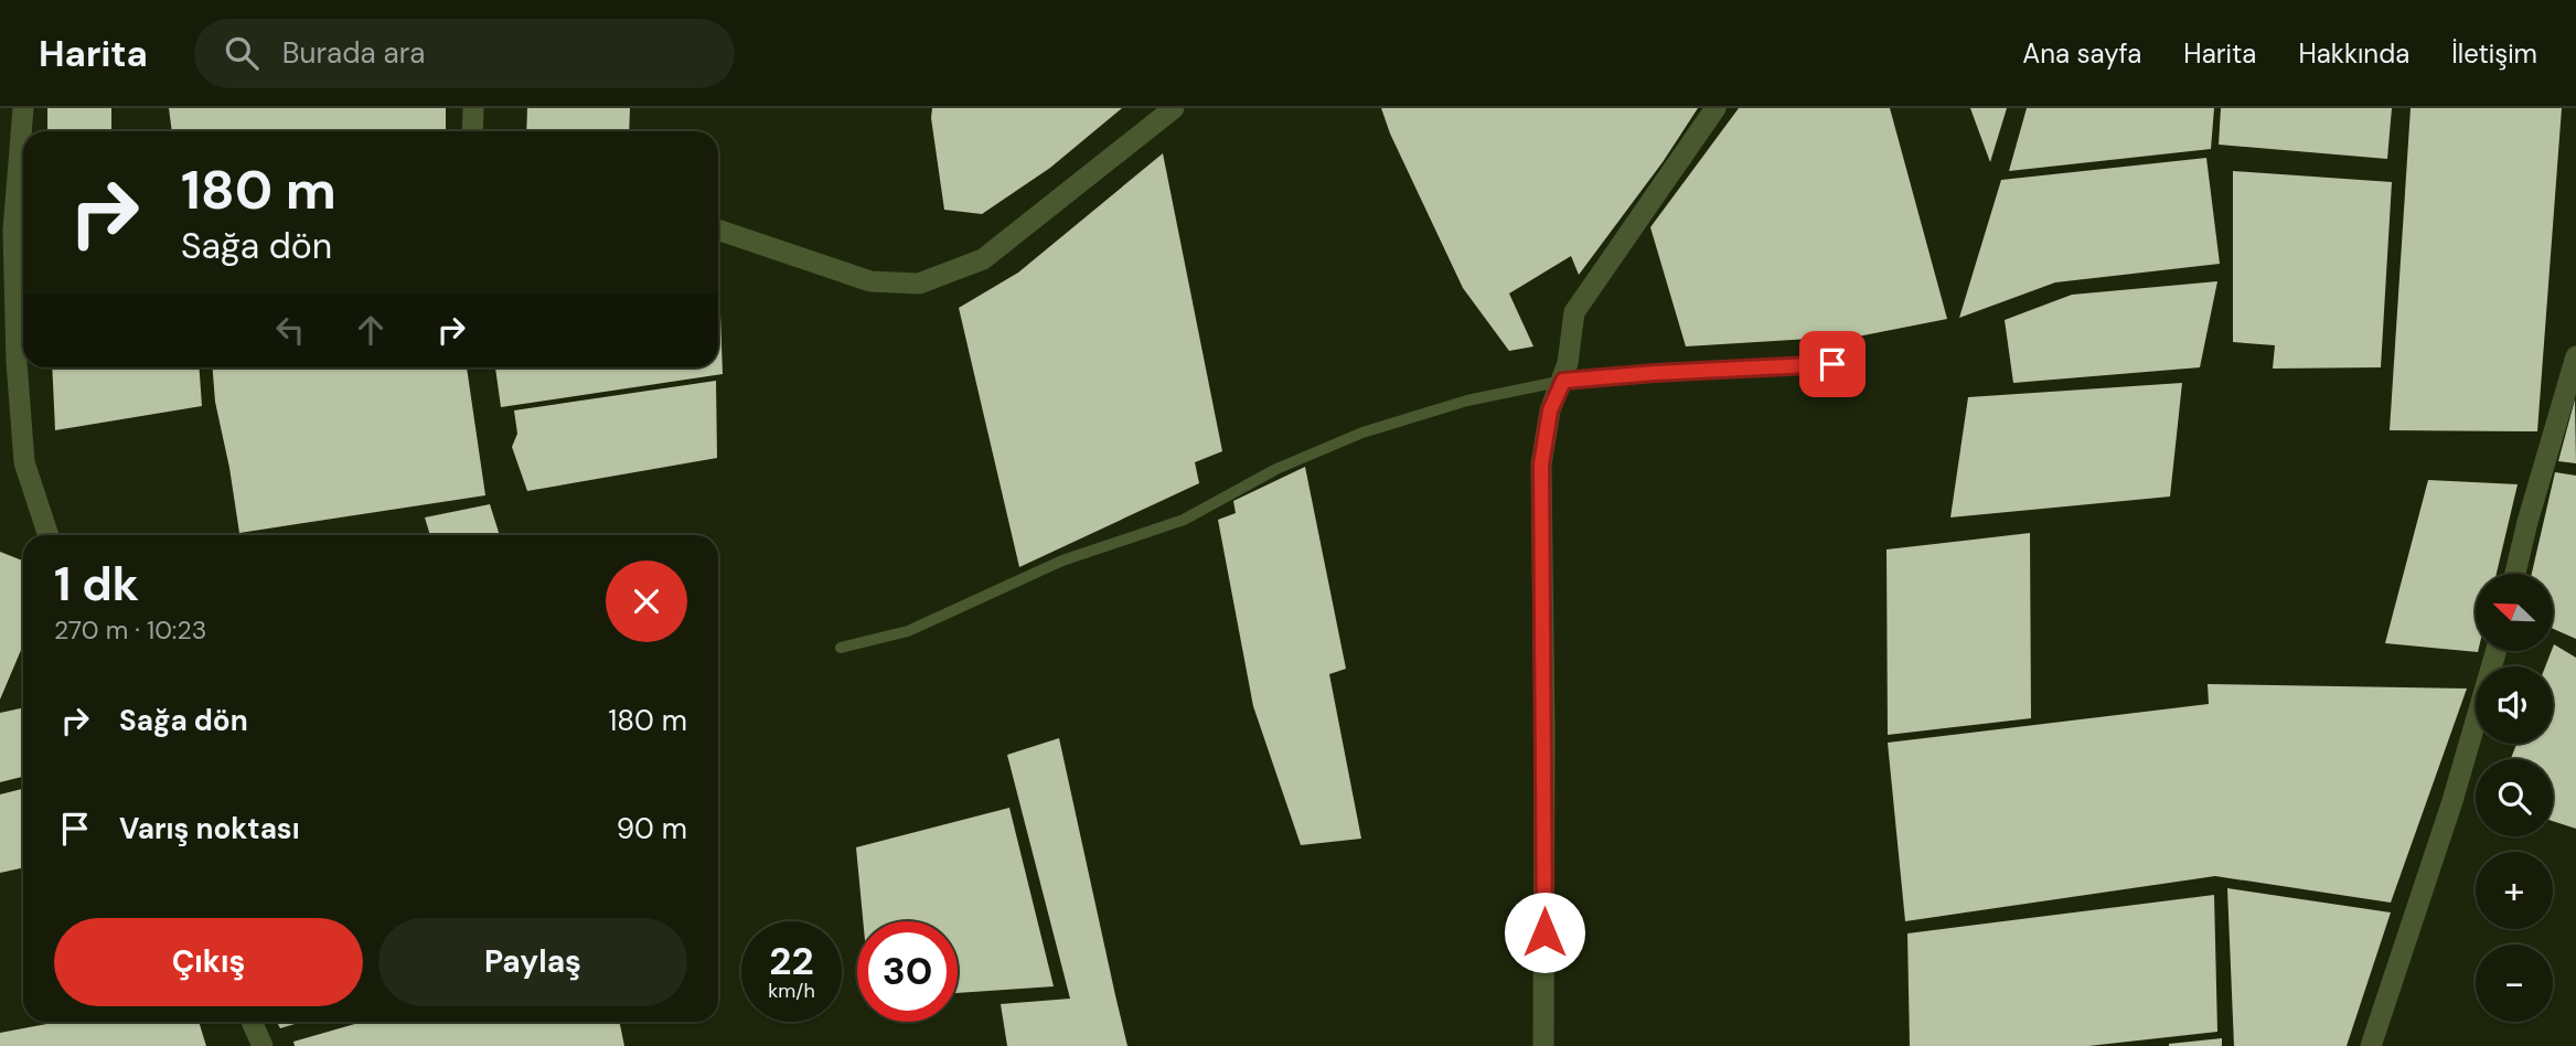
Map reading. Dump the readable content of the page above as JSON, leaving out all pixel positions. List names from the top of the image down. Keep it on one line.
{"north":"top left","page":{"header":"Harita","search":"Burada ara","nav":["Ana sayfa","Harita","Hakkında","İletişim"],"turn":["180 m","Sağa dön"],"heading":["1 dk","270 m · 10:23"],"map_buttons":["+","−"],"list":[{"name":"Sağa dön","value":"180 m"},{"name":"Varış noktası","value":"90 m"}],"buttons":["Çıkış","Paylaş"],"speed":"22 km/h","limit":"30"}}
